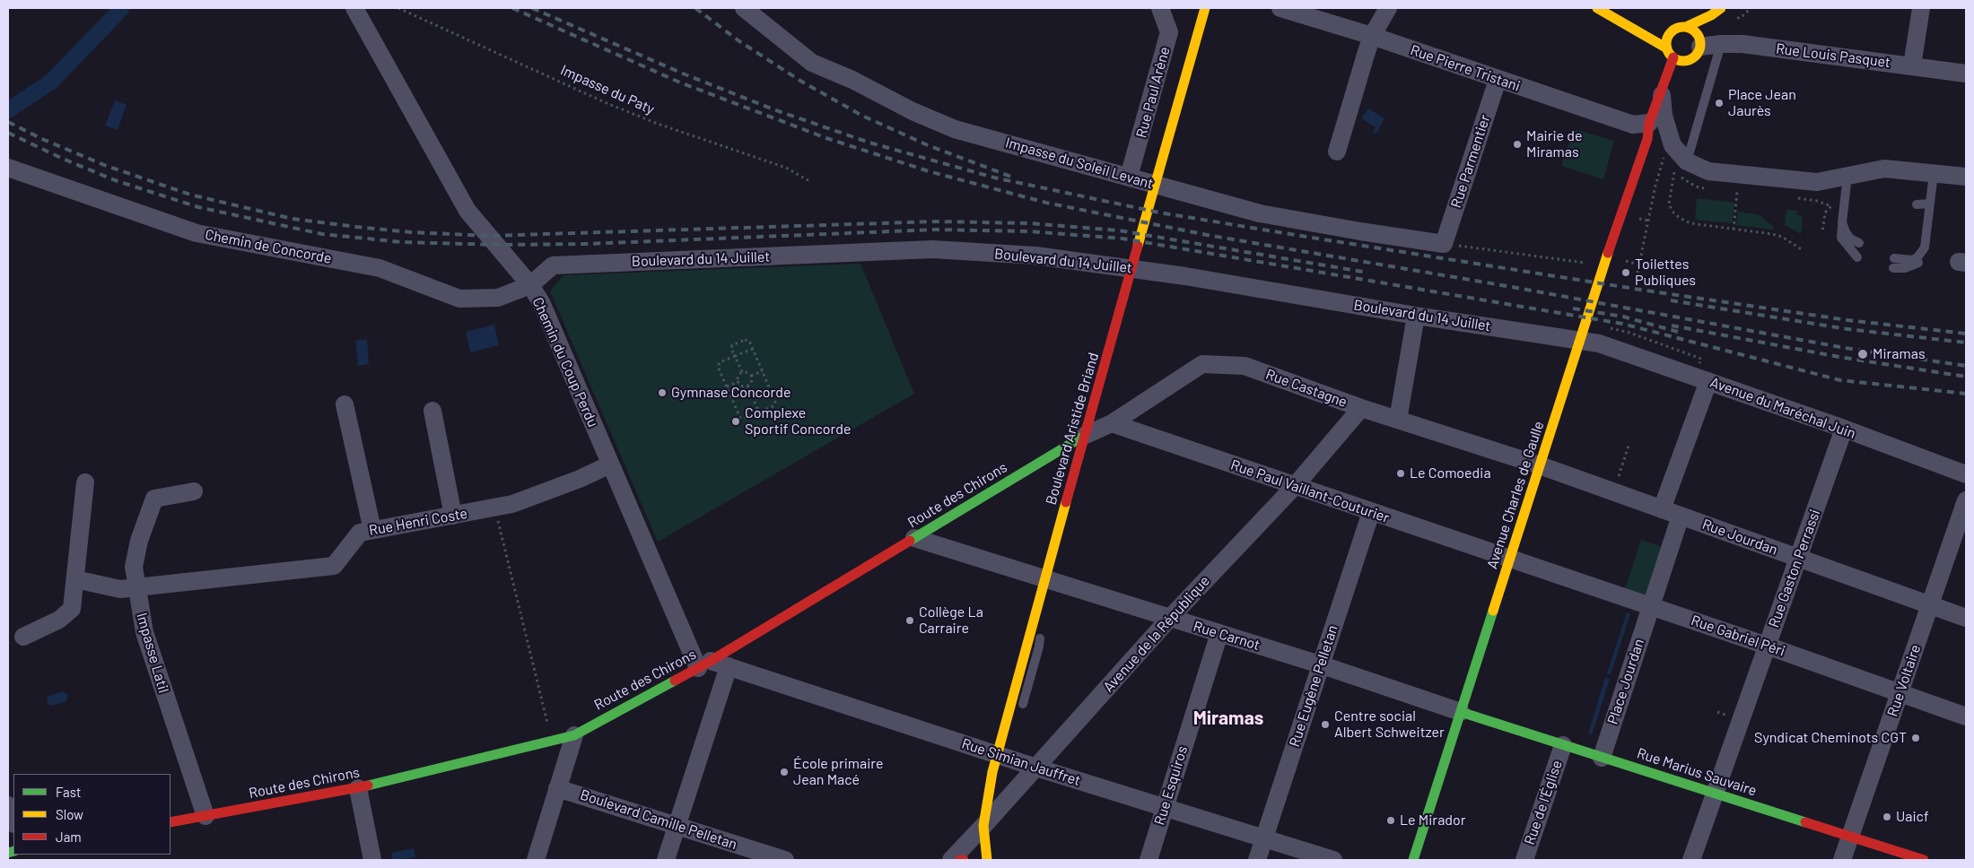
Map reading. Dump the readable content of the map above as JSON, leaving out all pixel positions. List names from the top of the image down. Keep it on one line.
{"streets":{"main road":["Boulevard Aristide Briand","Route des Chirons","Avenue Charles de Gaulle","Rue Marius Sauvaire"],"street":["Rue Louis Pasquet","Rue Pierre Tristani","Rue Paul Arène","Rue Parmentier","Impasse du Soleil Levant","Chemin de Concorde","Boulevard du 14 Juillet","Chemin du Coup Perdu","Rue Castagne","Avenue du Maréchal Juin","Rue Paul Vaillant-Couturier","Rue Henri Coste","Rue Jourdan","Rue Gaston Perrassi","Avenue de la République","Rue Carnot","Rue Gabriel Péri","Impasse Latil","Rue Voltaire","Place Jourdan","Rue Eugène Pelletan","Rue Simian Jauffret","Rue Esquiros","Rue de l'Église","Boulevard Camille Pelletan"],"path":["Impasse du Paty"]},"crossings":[["Rue Pierre Tristani","Rue Parmentier"],["Rue Pierre Tristani","Avenue Charles de Gaulle"],["Rue Paul Arène","Impasse du Soleil Levant"],["Rue Parmentier","Impasse du Soleil Levant"],["Chemin de Concorde","Boulevard du 14 Juillet"],["Chemin de Concorde","Chemin du Coup Perdu"],["Boulevard du 14 Juillet","Chemin du Coup Perdu"],["Boulevard du 14 Juillet","Avenue du Maréchal Juin"],["Chemin du Coup Perdu","Route des Chirons"],["Chemin du Coup Perdu","Rue Henri Coste"],["Chemin du Coup Perdu","Rue Simian Jauffret"],["Rue Castagne","Boulevard Aristide Briand"],["Rue Castagne","Rue Paul Vaillant-Couturier"],["Rue Castagne","Route des Chirons"],["Rue Castagne","Avenue Charles de Gaulle"],["Rue Castagne","Rue Jourdan"],["Rue Castagne","Avenue de la République"],["Avenue du Maréchal Juin","Rue Gaston Perrassi"],["Boulevard Aristide Briand","Route des Chirons"],["Boulevard Aristide Briand","Avenue de la République"],["Boulevard Aristide Briand","Rue Carnot"],["Boulevard Aristide Briand","Rue Simian Jauffret"],["Rue Paul Vaillant-Couturier","Avenue Charles de Gaulle"],["Rue Paul Vaillant-Couturier","Avenue de la République"],["Rue Paul Vaillant-Couturier","Rue Gabriel Péri"],["Rue Paul Vaillant-Couturier","Rue Eugène Pelletan"],["Route des Chirons","Rue Carnot"],["Route des Chirons","Impasse Latil"],["Route des Chirons","Rue Simian Jauffret"],["Avenue Charles de Gaulle","Rue Jourdan"],["Avenue Charles de Gaulle","Rue Carnot"],["Avenue Charles de Gaulle","Rue Gabriel Péri"],["Avenue Charles de Gaulle","Rue Marius Sauvaire"],["Rue Henri Coste","Impasse Latil"],["Rue Jourdan","Rue Gaston Perrassi"],["Rue Jourdan","Rue Voltaire"],["Rue Jourdan","Place Jourdan"],["Rue Gaston Perrassi","Rue Gabriel Péri"],["Rue Gaston Perrassi","Rue Marius Sauvaire"],["Avenue de la République","Rue Carnot"],["Avenue de la République","Rue Simian Jauffret"],["Rue Carnot","Rue Eugène Pelletan"],["Rue Carnot","Rue Marius Sauvaire"],["Rue Carnot","Rue Esquiros"],["Rue Gabriel Péri","Rue Voltaire"],["Rue Gabriel Péri","Place Jourdan"],["Rue Voltaire","Rue Marius Sauvaire"],["Place Jourdan","Rue Marius Sauvaire"],["Rue Eugène Pelletan","Rue Simian Jauffret"],["Rue Simian Jauffret","Rue Esquiros"],["Rue Marius Sauvaire","Rue de l'Église"]],"districts":["Miramas"],"places":["Place Jean Jaurès","Mairie de Miramas","Toilettes Publiques","Miramas","Gymnase Concorde","Complexe Sportif Concorde","Le Comoedia","Collège La Carraire","Centre social Albert Schweitzer","Syndicat Cheminots CGT","École primaire Jean Macé","Uaicf","Le Mirador"],"legend":["Fast","Slow","Jam"]}
